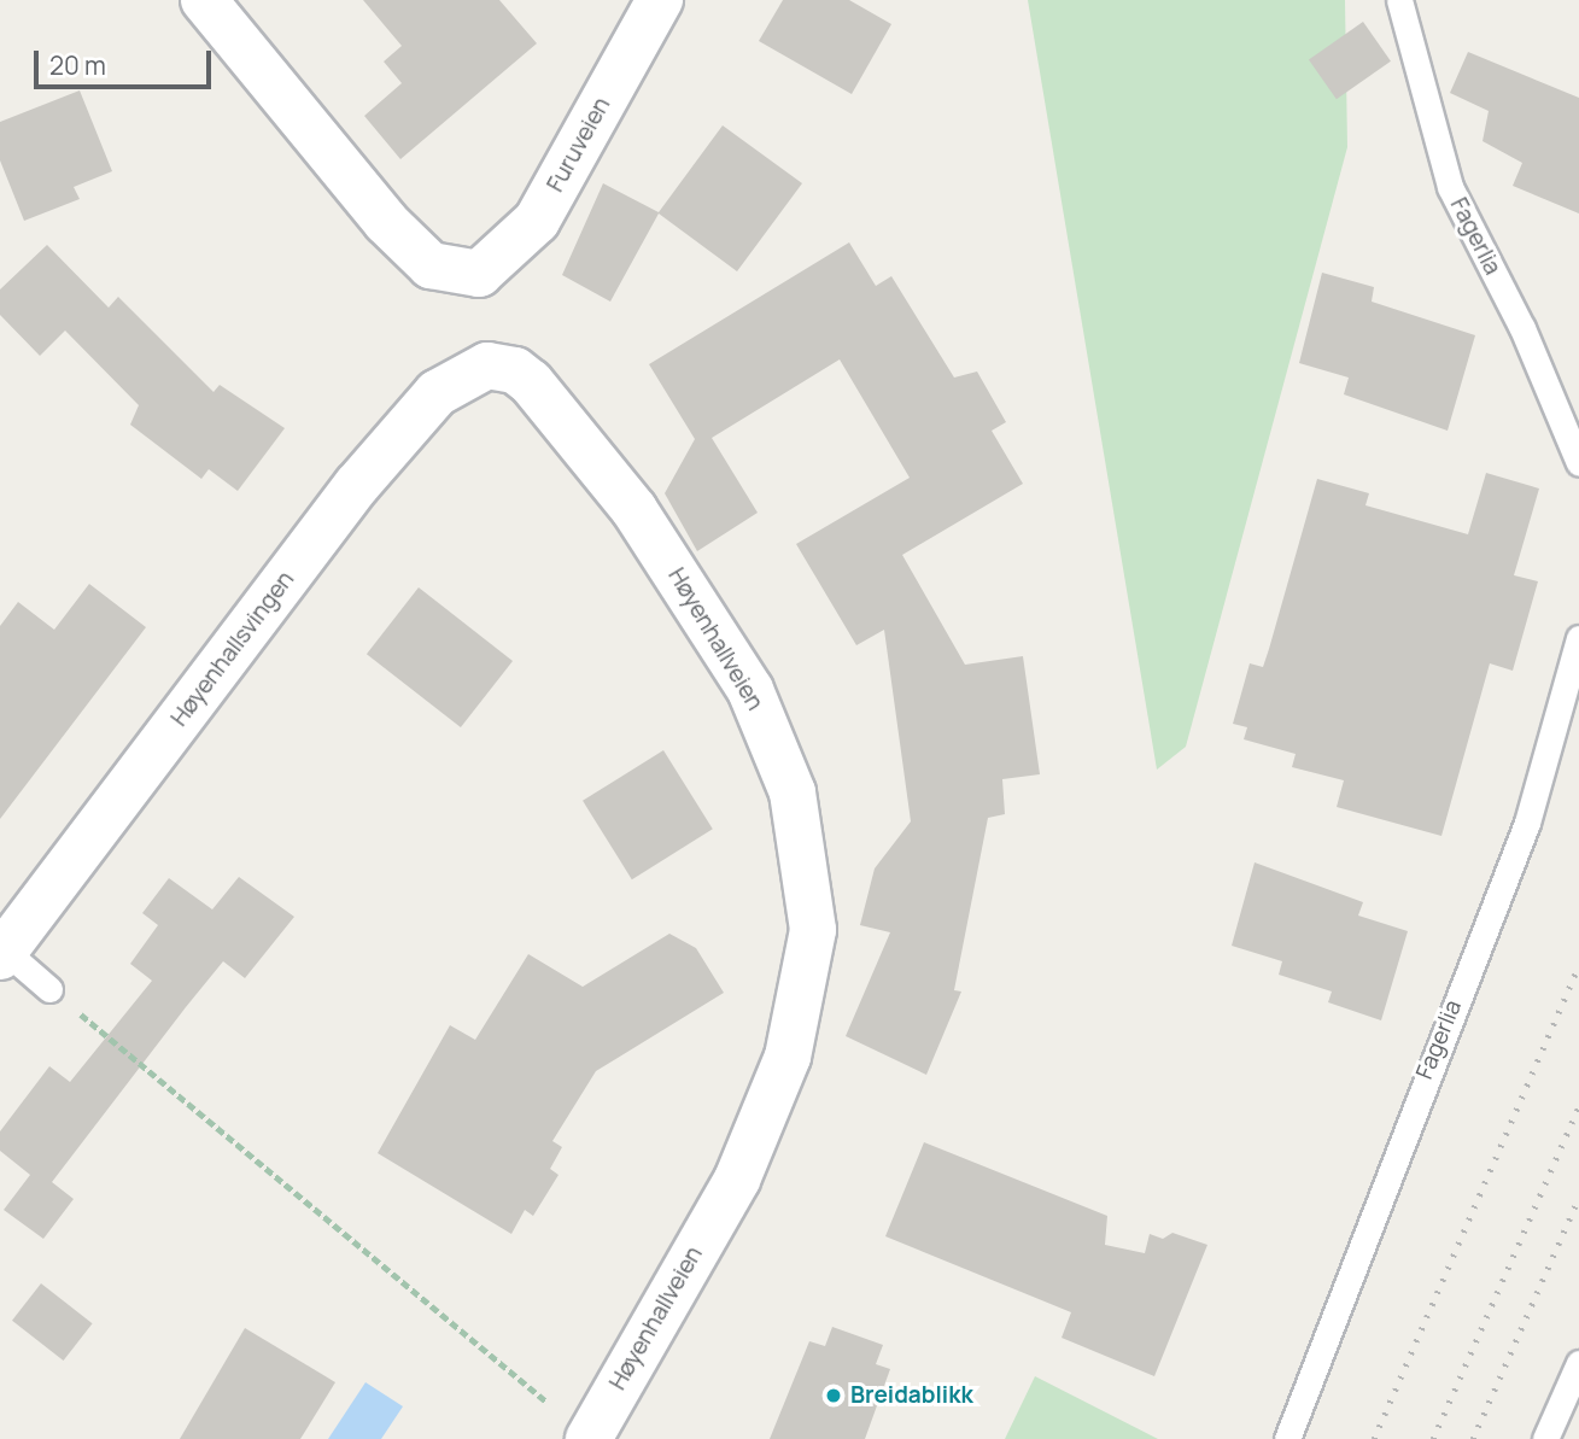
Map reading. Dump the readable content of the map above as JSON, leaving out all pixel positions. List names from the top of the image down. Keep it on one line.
{"streets":{"street":["Furuveien","Høyenhallveien","Høyenhallsvingen"],"lane":["Fagerlia"]},"crossings":[["Høyenhallveien","Høyenhallsvingen"]],"places":["Breidablikk"],"scale_bar":"20 m"}
